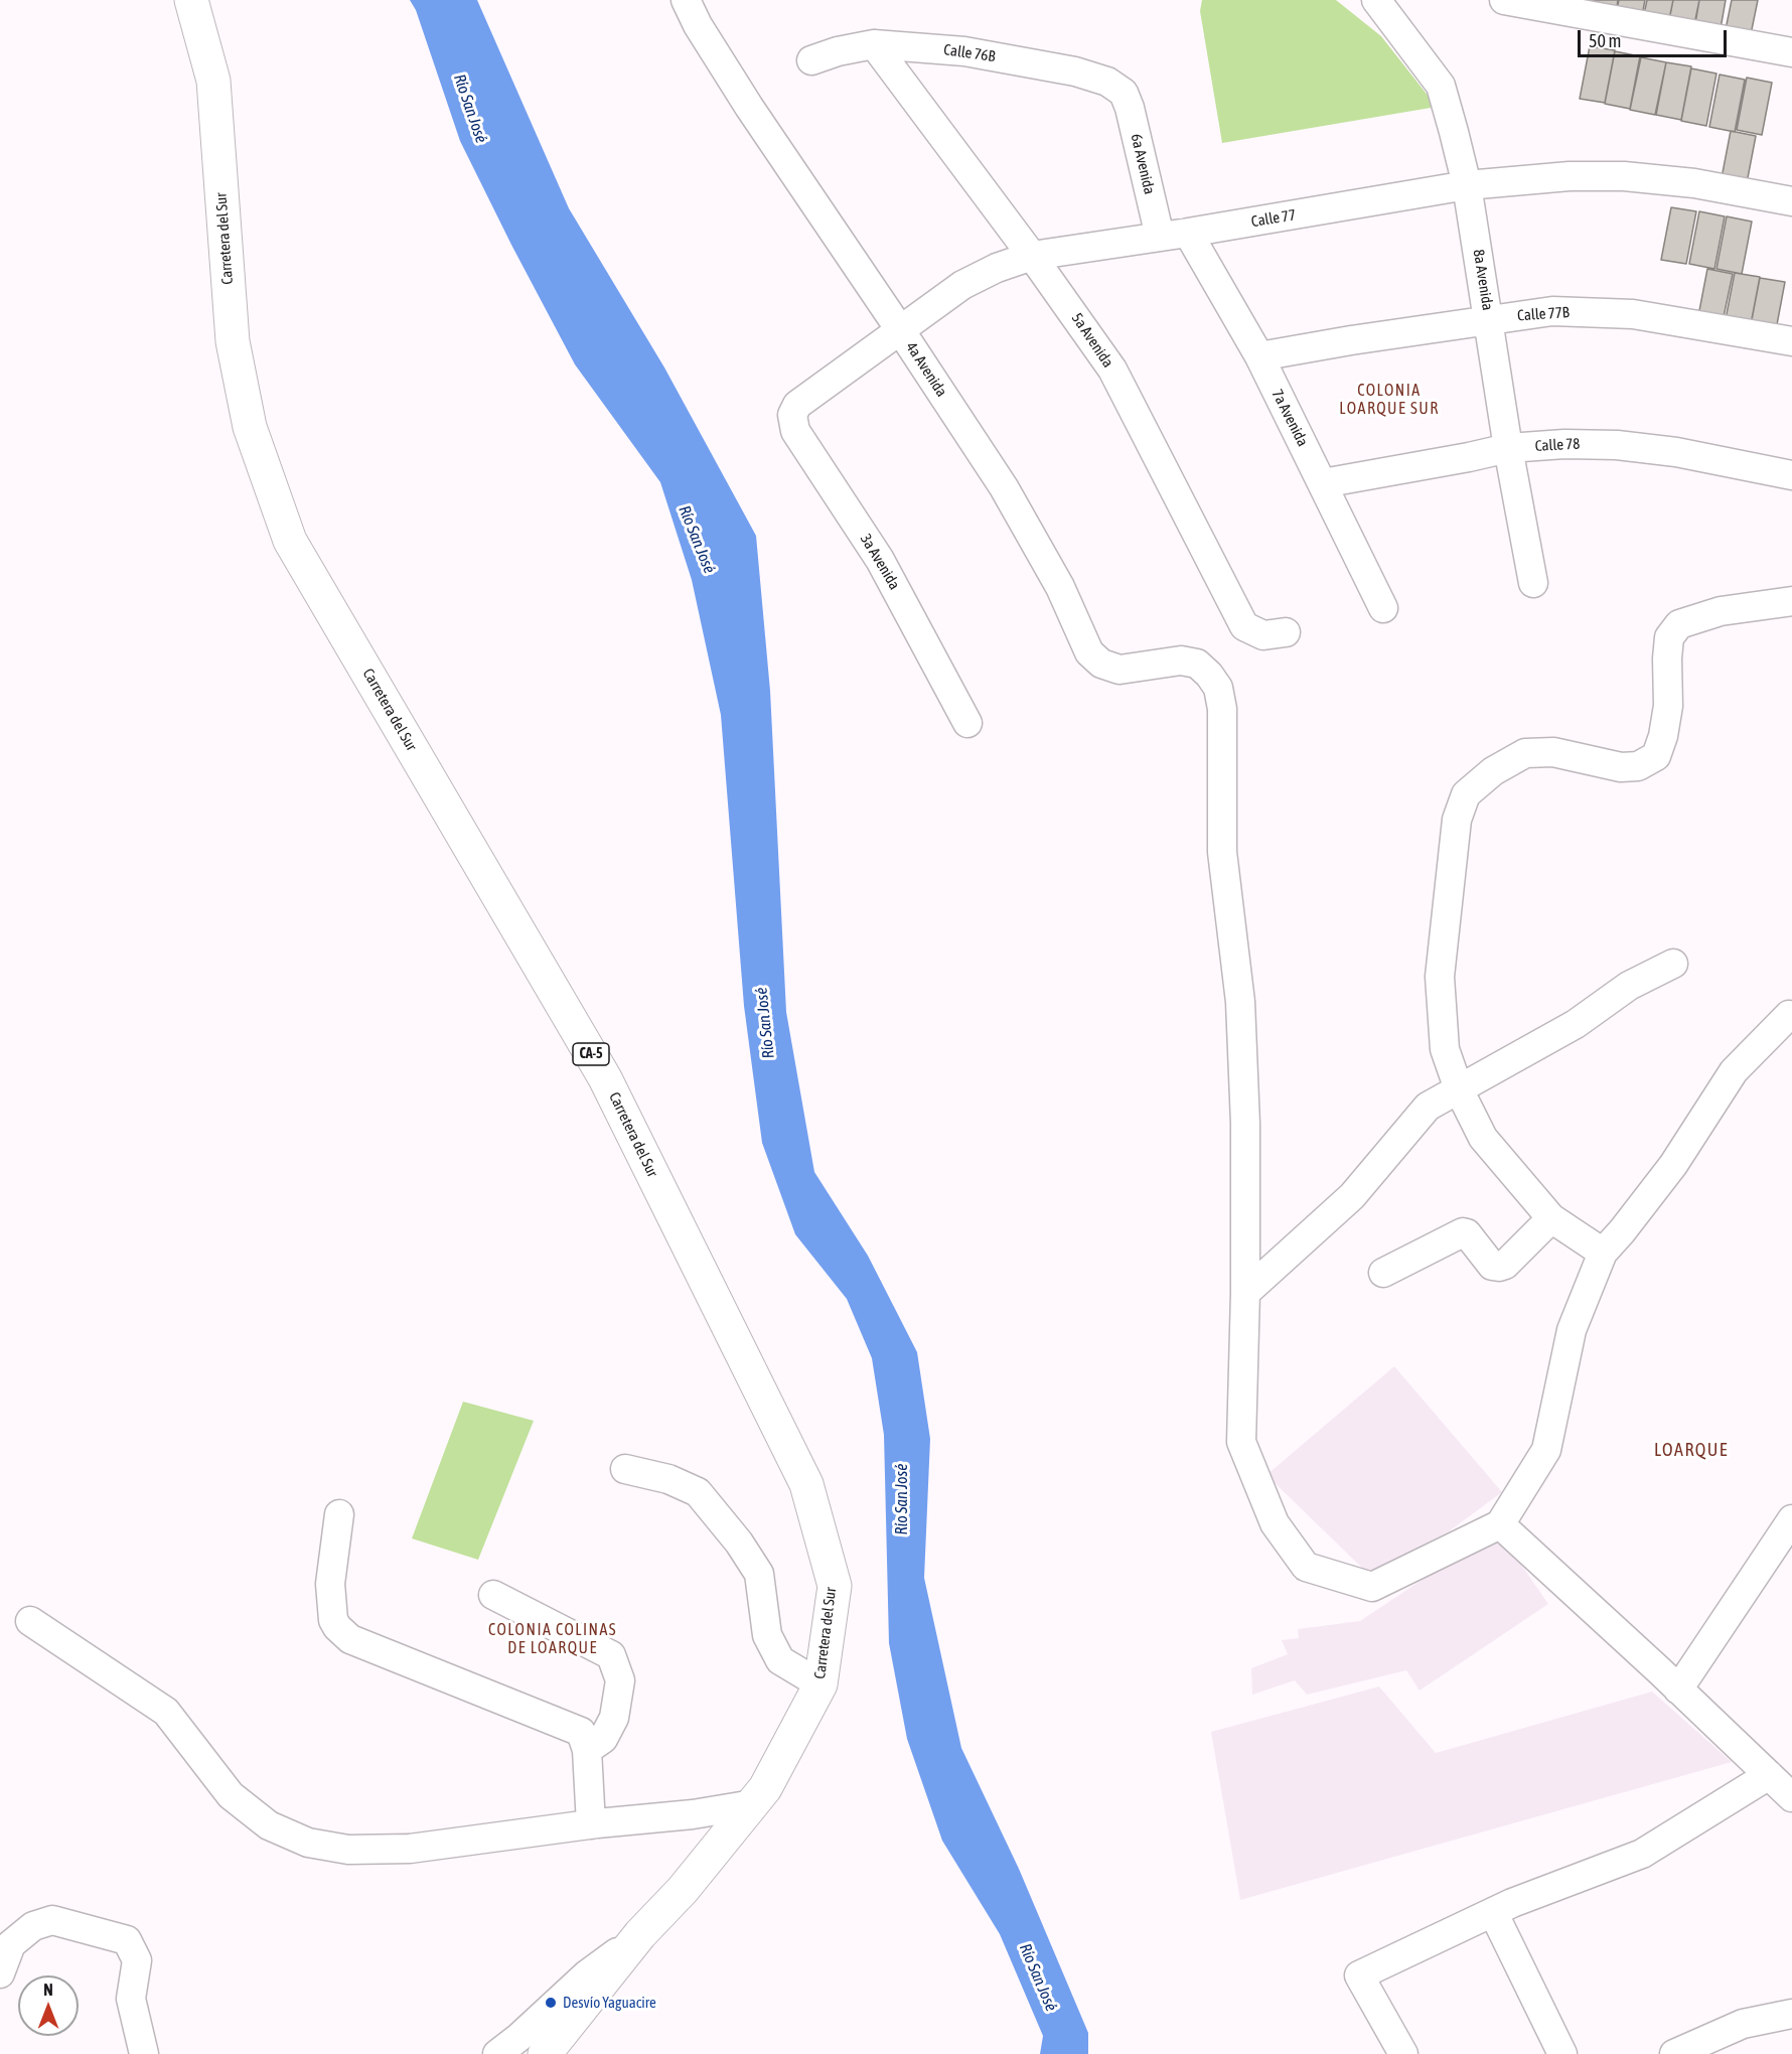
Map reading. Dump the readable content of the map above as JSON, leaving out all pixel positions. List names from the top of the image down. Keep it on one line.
{"streets":{"highway":["Carretera del Sur","CA-5"],"street":["Calle 76B","6a Avenida","Calle 77","8a Avenida","Calle 77B","5a Avenida","4a Avenida","7a Avenida","Calle 78","3a Avenida"]},"crossings":[["Calle 76B","6a Avenida"],["Calle 76B","5a Avenida"],["6a Avenida","Calle 77"],["Calle 77","8a Avenida"],["Calle 77","5a Avenida"],["Calle 77","4a Avenida"],["Calle 77","7a Avenida"],["Calle 77","3a Avenida"],["8a Avenida","Calle 77B"],["8a Avenida","Calle 78"],["Calle 77B","7a Avenida"],["7a Avenida","Calle 78"]],"districts":["COLONIA LOARQUE SUR","LOARQUE","COLONIA COLINAS DE LOARQUE"],"water":["Río San José"],"places":["Desvío Yaguacire"],"scale_bar":"50 m","north":"top"}
